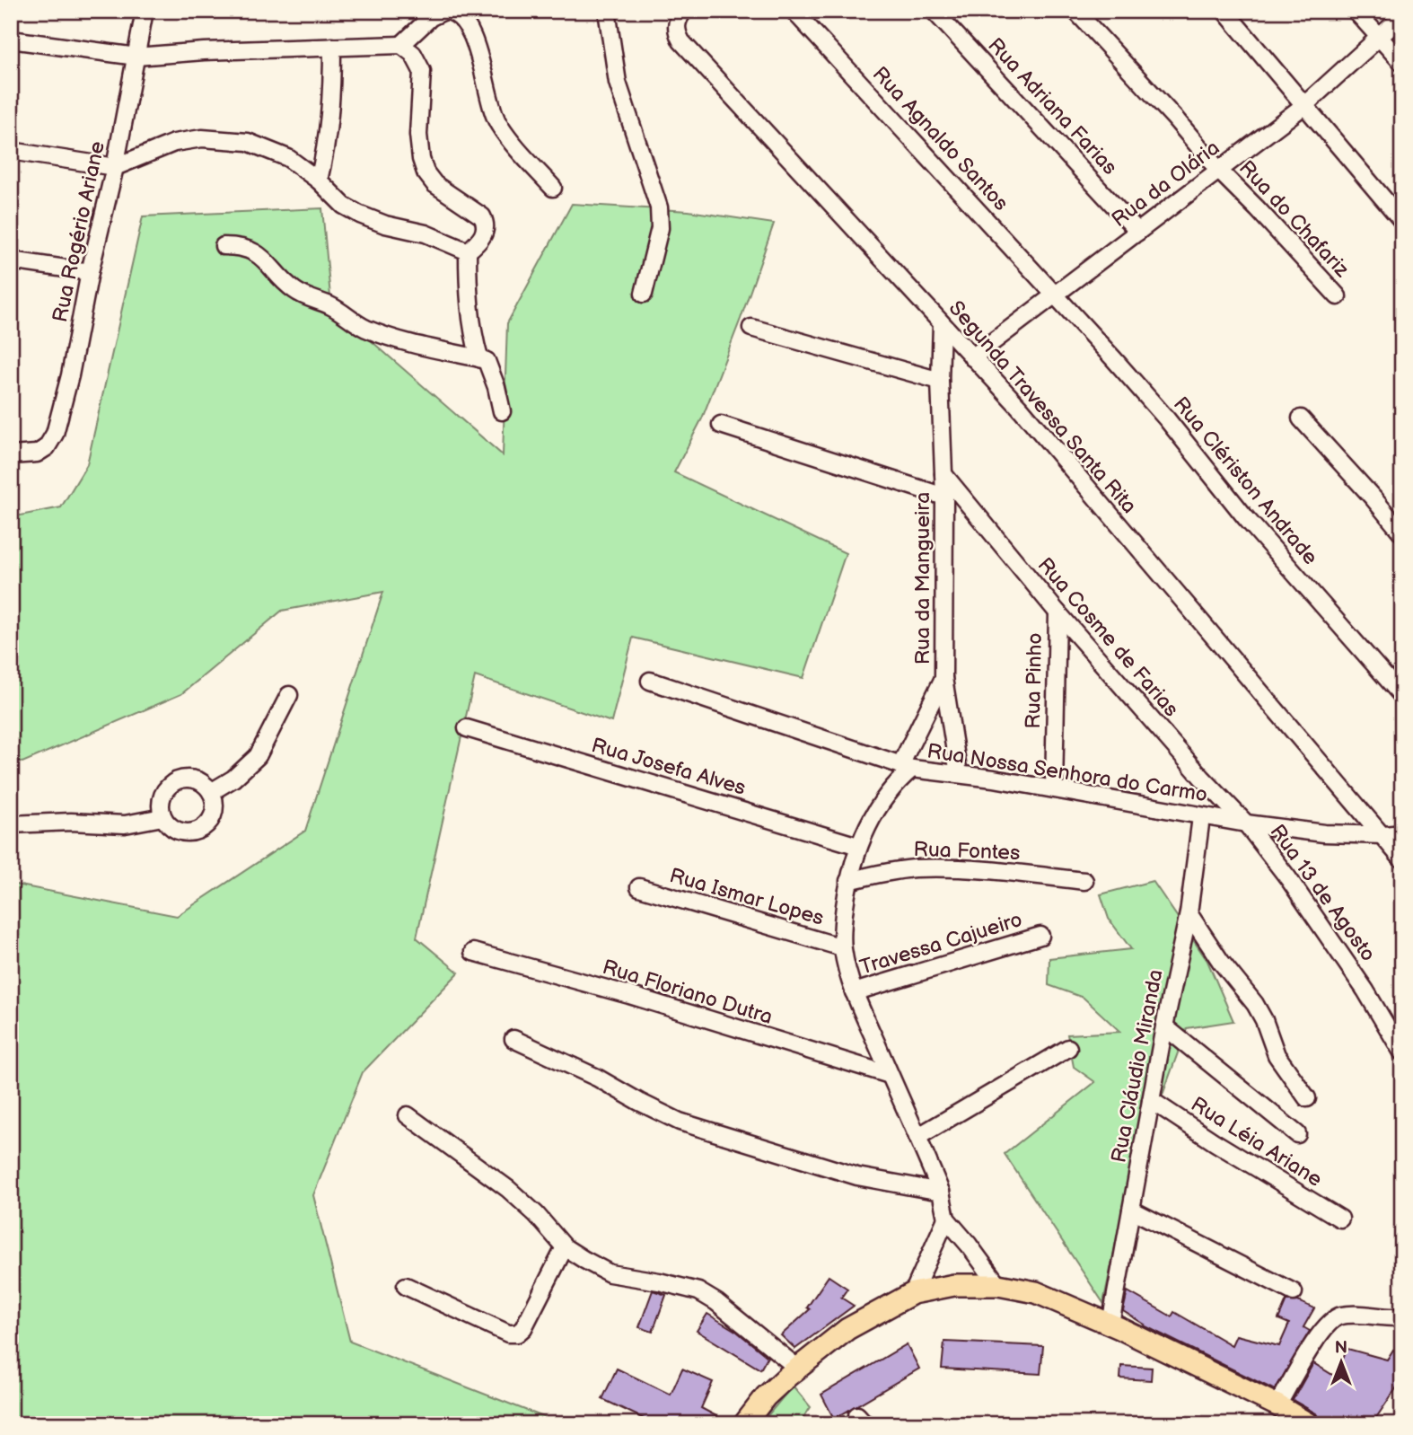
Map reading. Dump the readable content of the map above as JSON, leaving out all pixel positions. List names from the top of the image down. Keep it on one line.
{"streets":{"street":["Rua Adriana Farias","Rua Agnaldo Santos","Rua da Olária","Rua do Chafariz","Rua Rogério Ariane","Segunda Travessa Santa Rita","Rua Clériston Andrade","Rua da Mangueira","Rua Cosme de Farias","Rua Pinho","Rua Josefa Alves","Rua Nossa Senhora do Carmo","Rua Fontes","Rua 13 de Agosto","Rua Ismar Lopes","Travessa Cajueiro","Rua Floriano Dutra","Rua Cláudio Miranda","Rua Léia Ariane"]},"crossings":[["Rua Adriana Farias","Rua da Olária"],["Rua Agnaldo Santos","Rua da Olária"],["Rua Agnaldo Santos","Rua Clériston Andrade"],["Rua da Olária","Rua do Chafariz"],["Rua da Olária","Segunda Travessa Santa Rita"],["Rua da Olária","Rua Clériston Andrade"],["Segunda Travessa Santa Rita","Rua da Mangueira"],["Segunda Travessa Santa Rita","Rua Nossa Senhora do Carmo"],["Rua da Mangueira","Rua Cosme de Farias"],["Rua da Mangueira","Rua Nossa Senhora do Carmo"],["Rua Cosme de Farias","Rua Pinho"],["Rua Cosme de Farias","Rua Nossa Senhora do Carmo"],["Rua Cosme de Farias","Rua 13 de Agosto"],["Rua Pinho","Rua Nossa Senhora do Carmo"],["Rua Josefa Alves","Rua Nossa Senhora do Carmo"],["Rua Nossa Senhora do Carmo","Rua Fontes"],["Rua Nossa Senhora do Carmo","Rua 13 de Agosto"],["Rua Nossa Senhora do Carmo","Rua Ismar Lopes"],["Rua Nossa Senhora do Carmo","Travessa Cajueiro"],["Rua Nossa Senhora do Carmo","Rua Floriano Dutra"],["Rua Nossa Senhora do Carmo","Rua Cláudio Miranda"],["Rua Cláudio Miranda","Rua Léia Ariane"]],"north":"top"}
